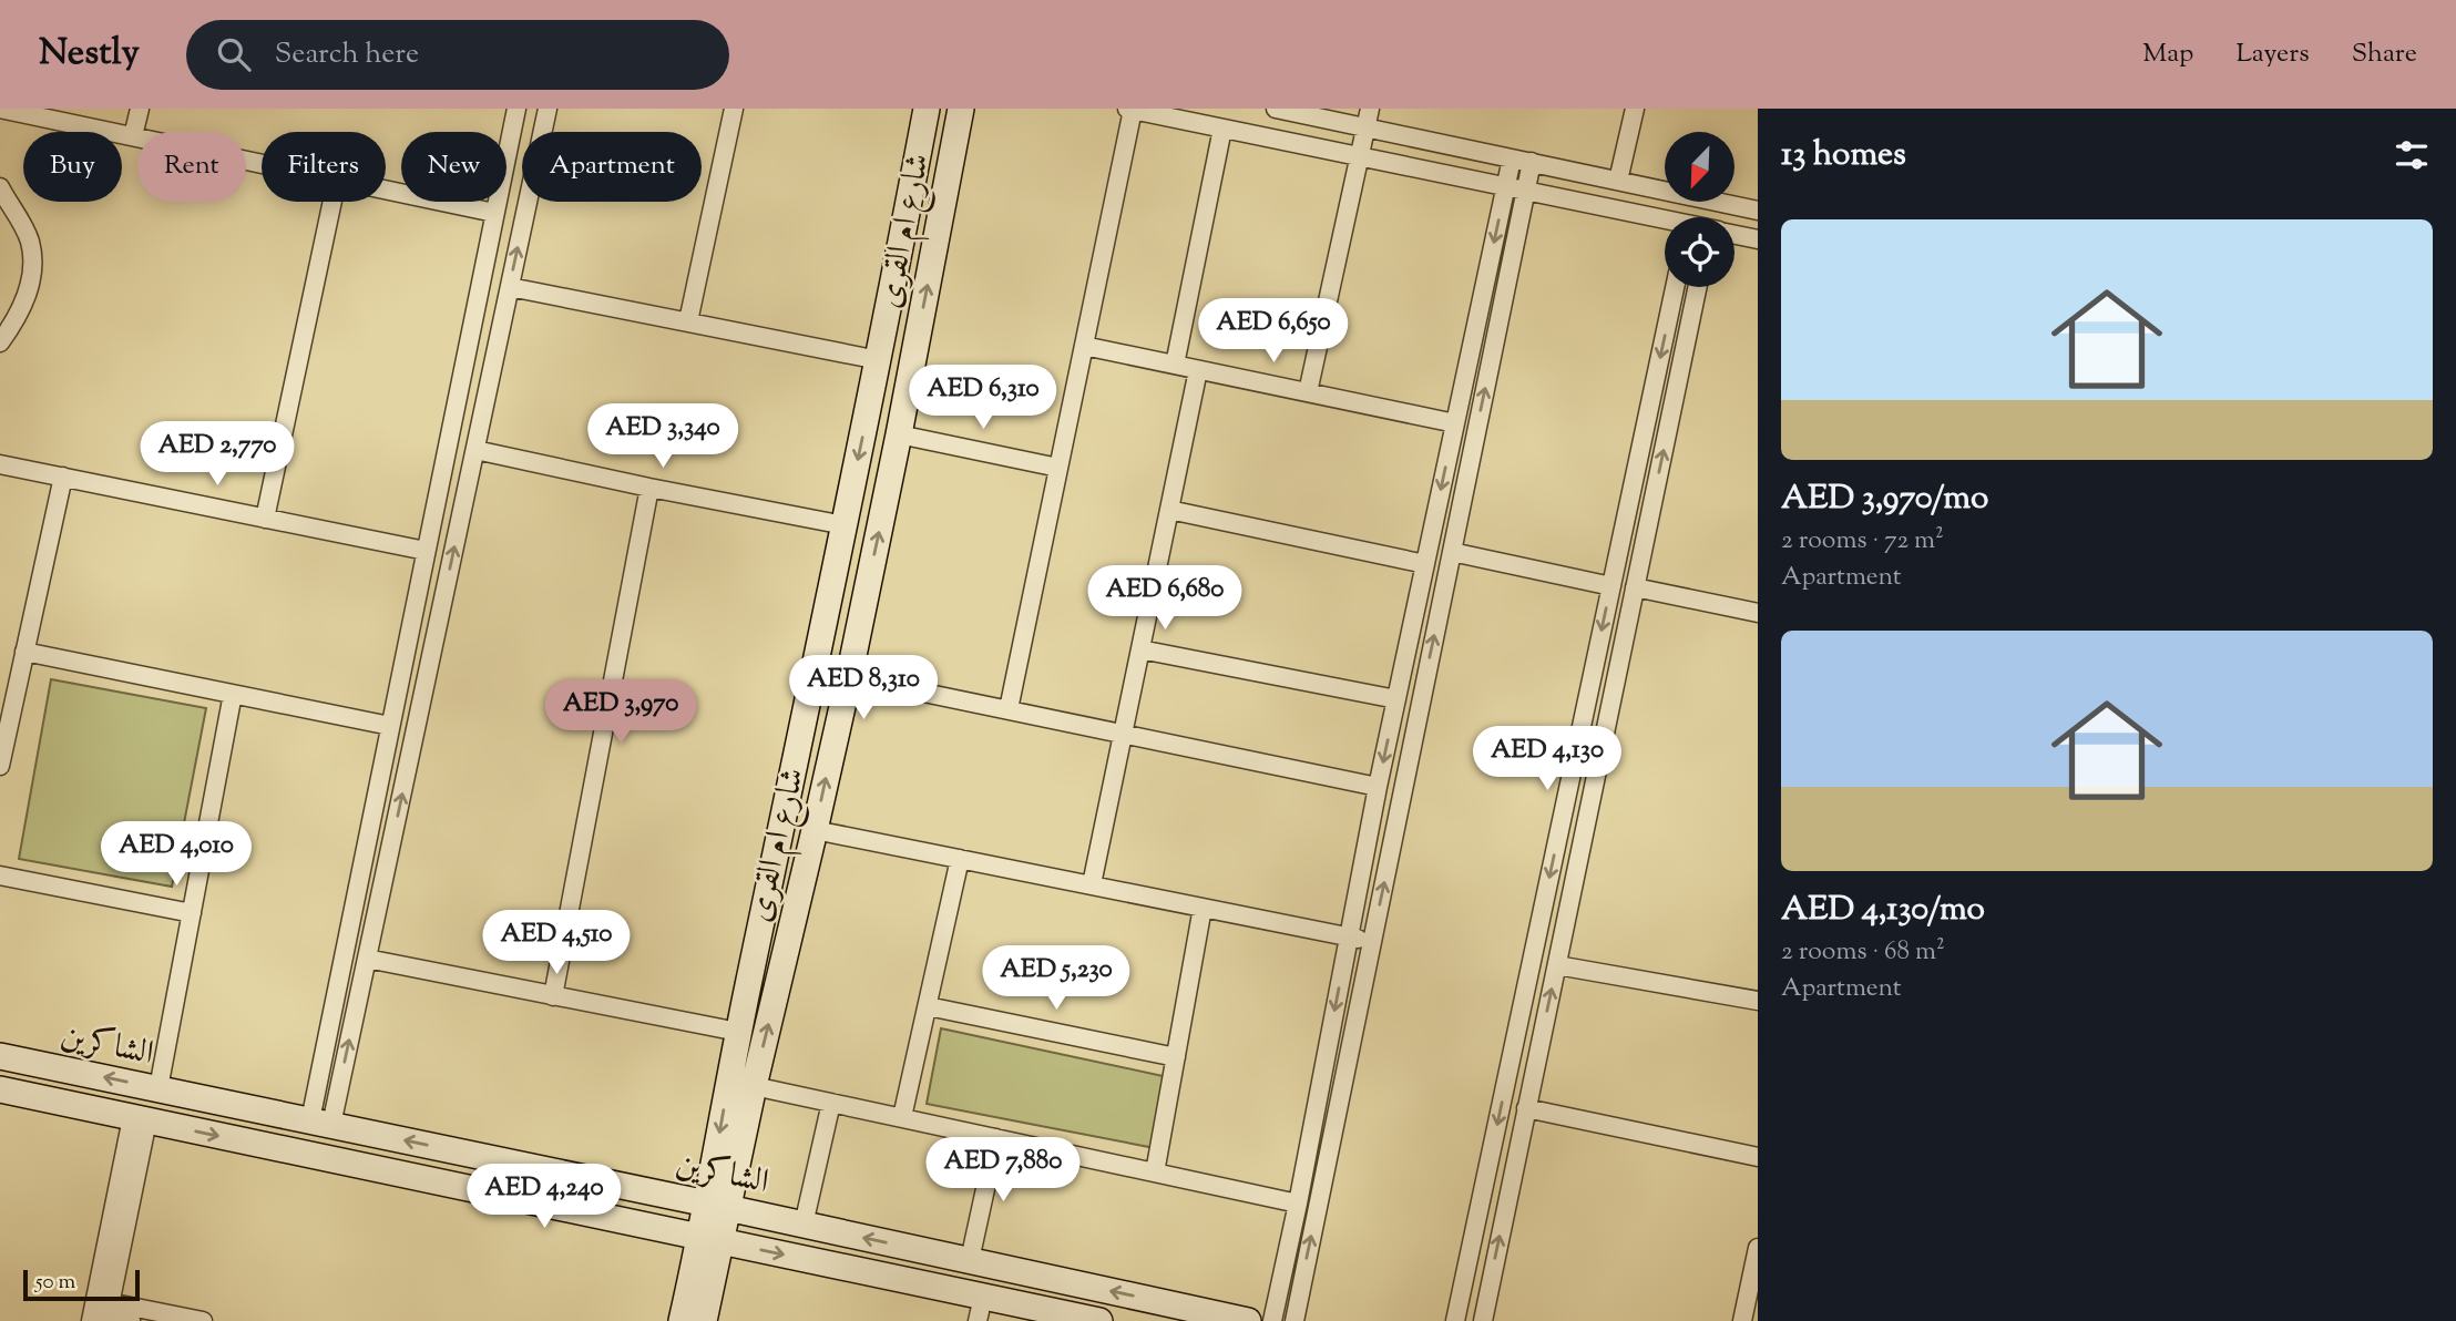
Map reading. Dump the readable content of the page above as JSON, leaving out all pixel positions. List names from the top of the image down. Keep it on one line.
{"streets":{"main road":["شارع ام القرى","الشاكرين"]},"crossings":[["شارع ام القرى","الشاكرين"]],"scale_bar":"50 m","north":"bottom left","page":{"header":"Nestly","search":"Search here","nav":["Map","Layers","Share"],"heading":"13 homes","chip":["Buy","Rent","Filters","New","Apartment"],"list":[{"name":"AED 3,970/mo","note":"2 rooms · 72 m² · Apartment"},{"name":"AED 4,130/mo","note":"2 rooms · 68 m² · Apartment"}],"price":["AED 6,650","AED 6,310","AED 3,340","AED 2,770","AED 6,680","AED 8,310","AED 3,970","AED 4,130","AED 4,010","AED 4,510","AED 5,230","AED 7,880","AED 4,240"],"scale":"50 m"}}
